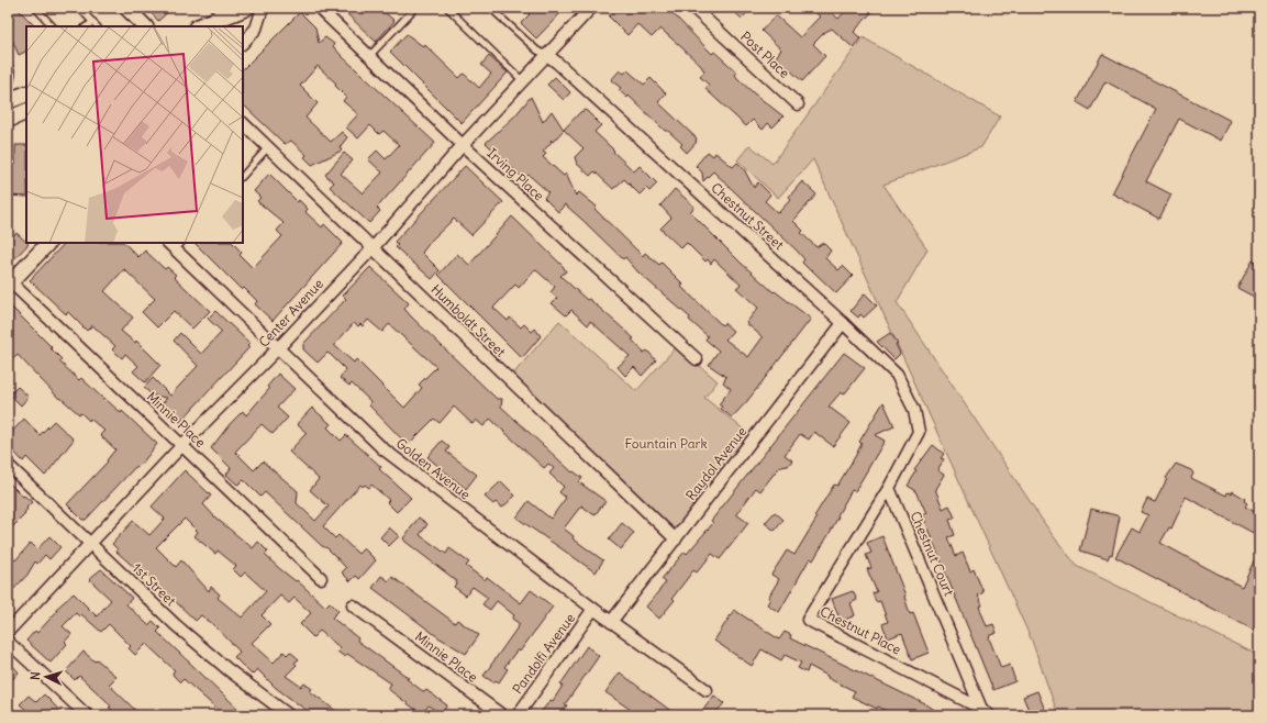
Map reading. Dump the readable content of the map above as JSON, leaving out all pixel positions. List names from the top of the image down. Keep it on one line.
{"streets":{"street":["Post Place","Irving Place","Chestnut Street","Center Avenue","Humboldt Street","Minnie Place","Raydol Avenue","Golden Avenue","Chestnut Court","1st Street","Chestnut Place","Pandolfi Avenue"]},"crossings":[["Irving Place","Center Avenue"],["Chestnut Street","Center Avenue"],["Chestnut Street","Raydol Avenue"],["Chestnut Street","Chestnut Court"],["Chestnut Street","Chestnut Place"],["Center Avenue","Humboldt Street"],["Center Avenue","Minnie Place"],["Center Avenue","Golden Avenue"],["Center Avenue","1st Street"],["Humboldt Street","Raydol Avenue"],["Raydol Avenue","Golden Avenue"],["Golden Avenue","Pandolfi Avenue"],["Chestnut Court","Chestnut Place"]],"parks":["Fountain Park"],"north":"left"}
